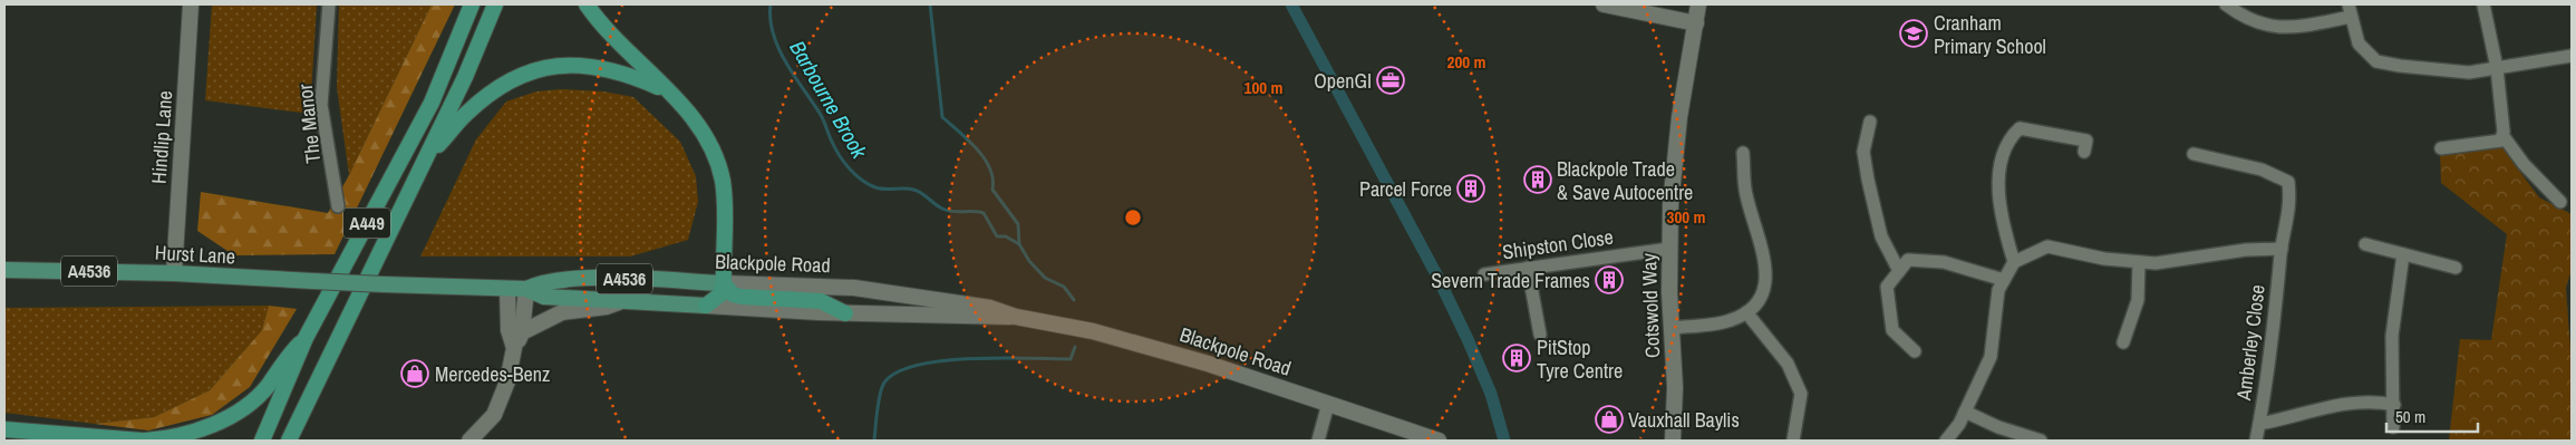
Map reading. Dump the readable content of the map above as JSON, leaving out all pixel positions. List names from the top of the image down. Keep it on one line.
{"streets":{"highway":["A449"],"main road":["Hindlip Lane","Hurst Lane","Blackpole Road","A4536","Cotswold Way"],"street":["The Manor","Shipston Close","Amberley Close"]},"crossings":[["Hindlip Lane","Hurst Lane"],["Shipston Close","Cotswold Way"],["Hurst Lane","Blackpole Road"]],"water":["Barbourne Brook"],"places":{"school or university":["Cranham Primary School"],"office":["OpenGI"],"building":["Blackpole Trade & Save Autocentre","Parcel Force","Severn Trade Frames","PitStop Tyre Centre"],"shop":["Mercedes-Benz","Vauxhall Baylis"]},"scale_bar":"50 m","rings":["200 m","100 m","300 m"]}
